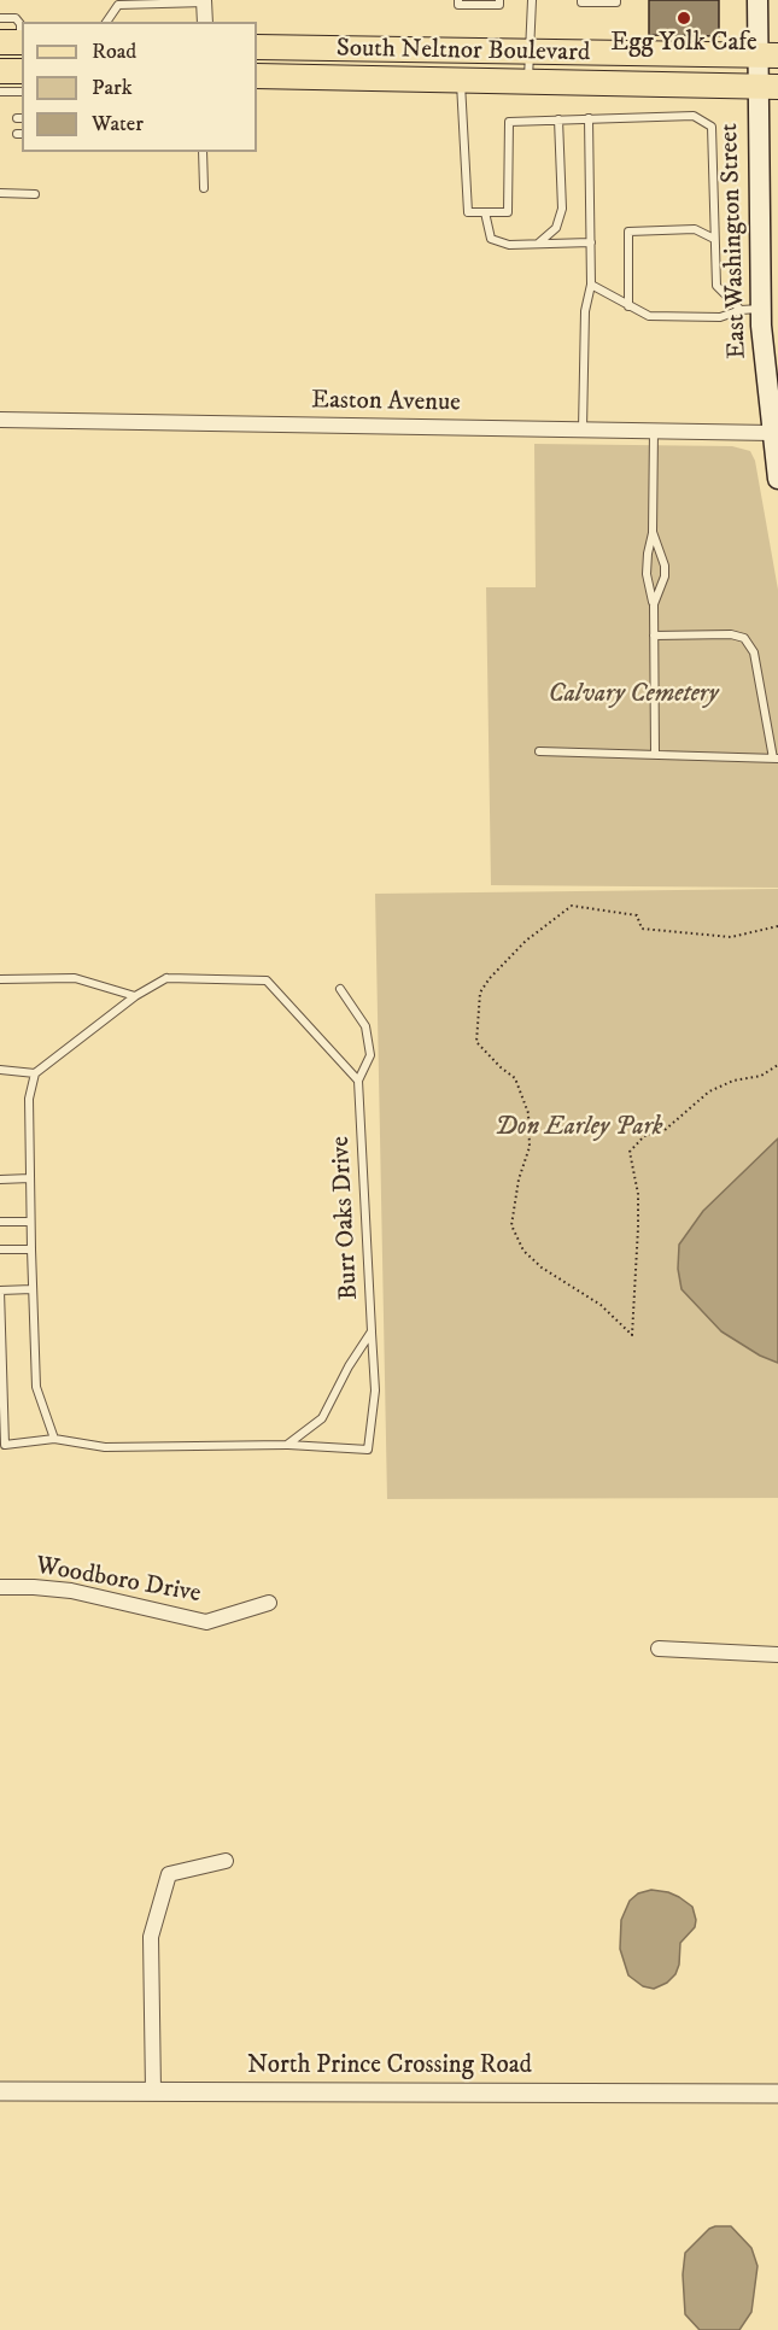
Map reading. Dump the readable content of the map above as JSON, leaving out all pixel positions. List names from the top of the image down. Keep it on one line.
{"streets":{"main road":["South Neltnor Boulevard","East Washington Street"],"street":["Easton Avenue","Woodboro Drive","North Prince Crossing Road"],"lane":["Burr Oaks Drive"]},"crossings":[["South Neltnor Boulevard","East Washington Street"],["East Washington Street","Easton Avenue"]],"parks":["Calvary Cemetery","Don Earley Park"],"places":["Egg Yolk Cafe"],"legend":["Road","Park","Water"]}
